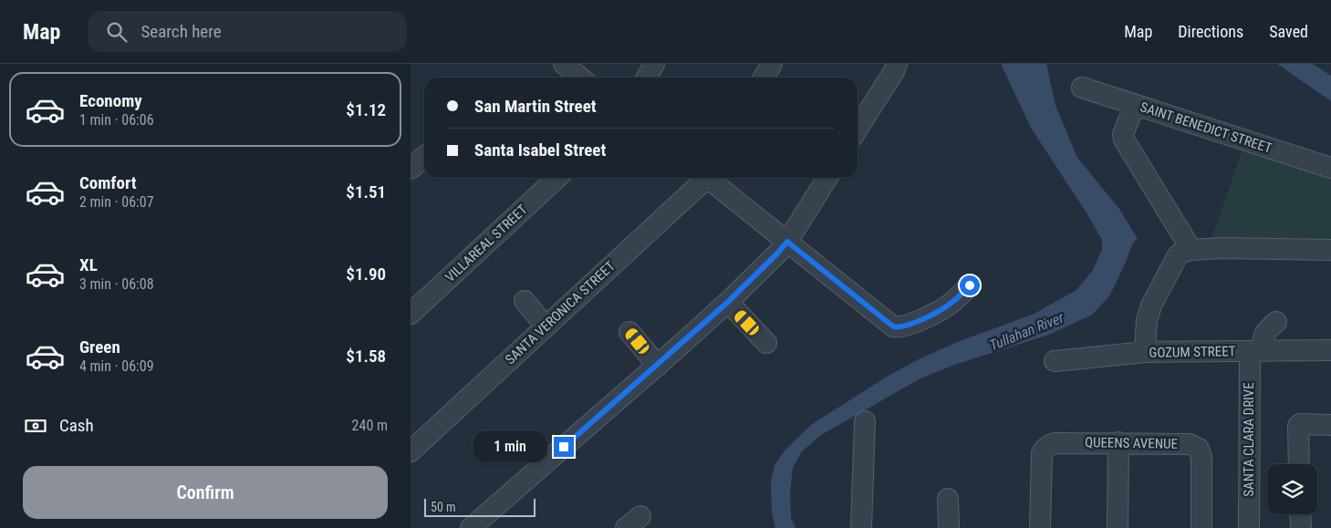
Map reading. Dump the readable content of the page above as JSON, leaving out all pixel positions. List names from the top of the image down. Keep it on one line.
{"streets":{"street":["SAINT BENEDICT STREET","VILLAREAL STREET","SANTA VERONICA STREET","GOZUM STREET","SANTA CLARA DRIVE","QUEENS AVENUE"]},"crossings":[["GOZUM STREET","SANTA CLARA DRIVE"]],"water":["Tullahan River"],"scale_bar":"50 m","page":{"header":"Map","search":"Search here","nav":["Map","Directions","Saved"],"list":[{"name":"Economy","note":"1 min · 06:06","value":"$1.12"},{"name":"Comfort","note":"2 min · 06:07","value":"$1.51"},{"name":"XL","note":"3 min · 06:08","value":"$1.90"},{"name":"Green","note":"4 min · 06:09","value":"$1.58"}],"banner":["San Martin Street","Santa Isabel Street"],"pay":["Cash","240 m"],"bubble":"1 min","buttons":"Confirm","scale":"50 m"}}
